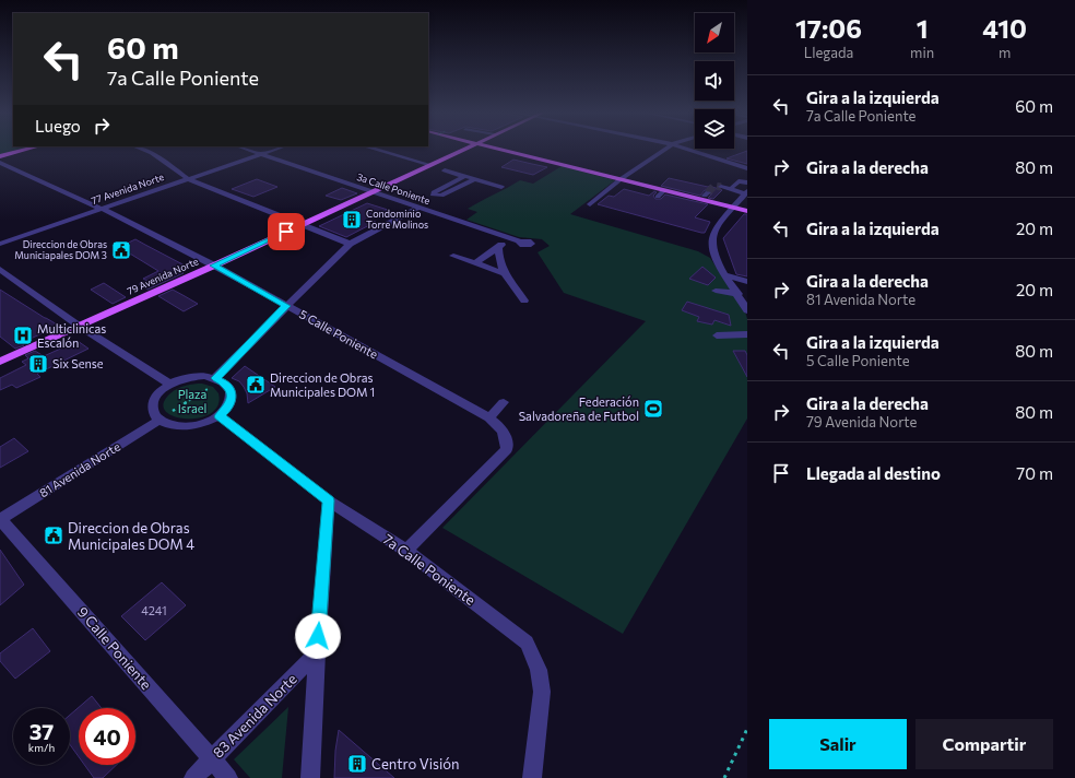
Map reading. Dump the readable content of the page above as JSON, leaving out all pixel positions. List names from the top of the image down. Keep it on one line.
{"streets":{"main road":["79 Avenida Norte"],"street":["77 Avenida Norte","3a Calle Poniente","5 Calle Poniente","81 Avenida Norte","7a Calle Poniente","9 Calle Poniente","83 Avenida Norte"]},"crossings":[["77 Avenida Norte","3a Calle Poniente"],["77 Avenida Norte","5 Calle Poniente"],["3a Calle Poniente","79 Avenida Norte"],["79 Avenida Norte","5 Calle Poniente"],["5 Calle Poniente","7a Calle Poniente"],["81 Avenida Norte","7a Calle Poniente"],["81 Avenida Norte","9 Calle Poniente"],["9 Calle Poniente","83 Avenida Norte"]],"parks":["Plaza Israel"],"places":{"building":["Condominio Torre Molinos","Six Sense","Centro Visión"],"public building":["Direccion de Obras Municiapales DOM 3","Direccion de Obras Municipales DOM 1","Direccion de Obras Municipales DOM 4"],"hospital":["Multiclinicas Escalón"],"sports":["Federación Salvadoreña de Futbol"]},"house_numbers":["4241"],"north":"bottom left","page":{"eta":["17:06","Llegada","1","min","410","m"],"turn":["60 m","7a Calle Poniente"],"list":[{"name":"Gira a la izquierda","note":"7a Calle Poniente","value":"60 m"},{"name":"Gira a la derecha","value":"80 m"},{"name":"Gira a la izquierda","value":"20 m"},{"name":"Gira a la derecha","note":"81 Avenida Norte","value":"20 m"},{"name":"Gira a la izquierda","note":"5 Calle Poniente","value":"80 m"},{"name":"Gira a la derecha","note":"79 Avenida Norte","value":"80 m"},{"name":"Llegada al destino","value":"70 m"}],"then":"Luego","speed":"37 km/h","limit":"40","buttons":["Salir","Compartir"]}}
